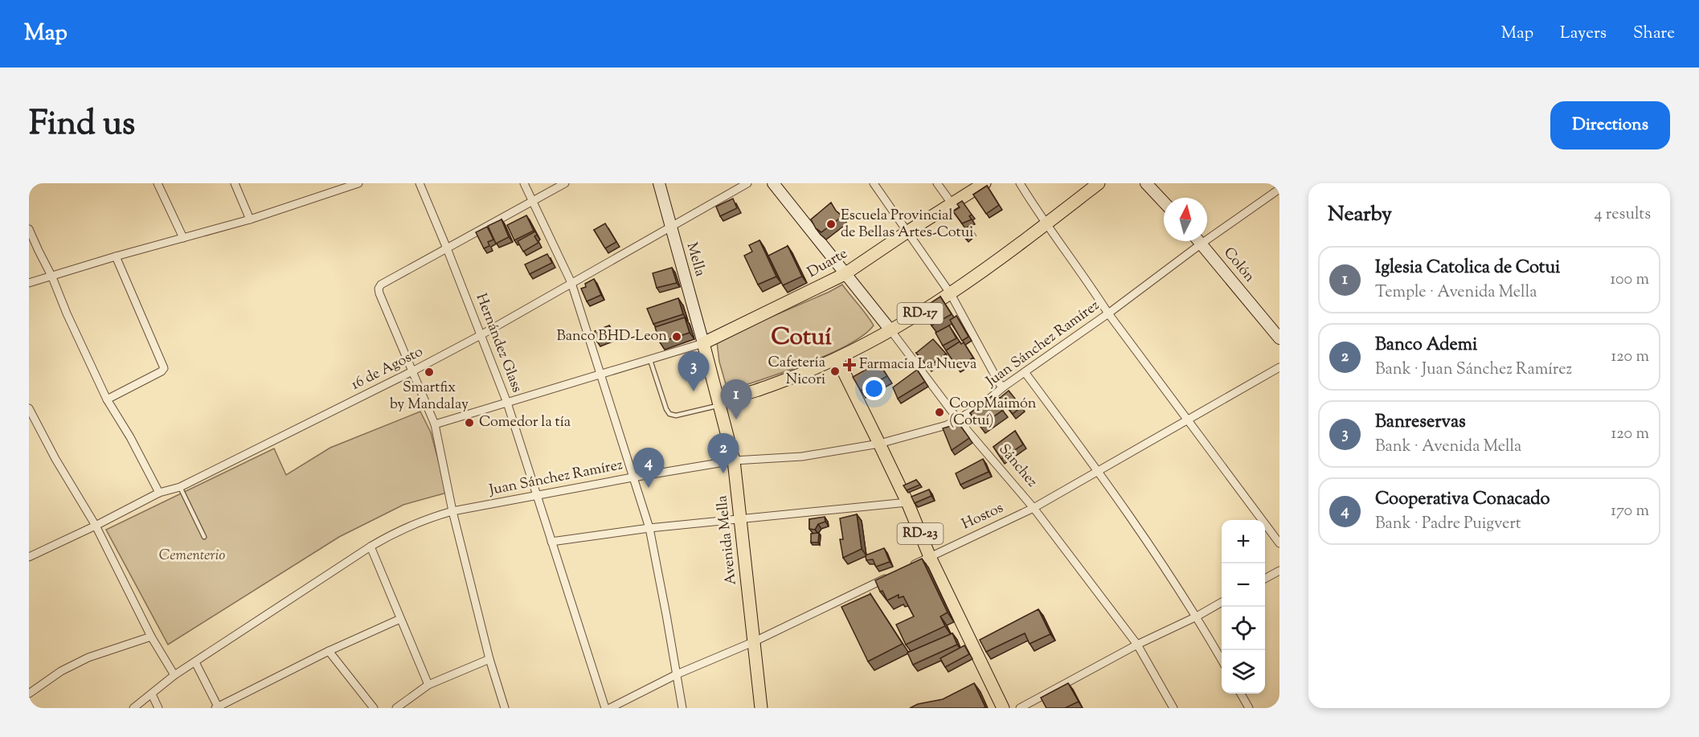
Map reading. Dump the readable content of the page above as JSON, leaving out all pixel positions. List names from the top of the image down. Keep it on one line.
{"streets":{"main road":["Mella","Duarte","Colón","RD-17","Sánchez","RD-23","Avenida Mella"],"street":["Hernández Glass","Juan Sánchez Ramírez","16 de Agosto","Hostos"]},"crossings":[["Mella","Duarte"],["Mella","16 de Agosto"],["Mella","Avenida Mella"],["Duarte","Sánchez"],["Duarte","Avenida Mella"],["Colón","Juan Sánchez Ramírez"],["RD-17","Sánchez"],["RD-17","RD-23"],["RD-17","Avenida Mella"],["Hernández Glass","Juan Sánchez Ramírez"],["Hernández Glass","16 de Agosto"],["Juan Sánchez Ramírez","Sánchez"],["Juan Sánchez Ramírez","RD-23"],["Juan Sánchez Ramírez","Avenida Mella"],["Sánchez","Hostos"],["Hostos","RD-23"]],"districts":["Cotuí"],"parks":["Cementerio"],"places":{"other":["Escuela Provincial de Bellas Artes-Cotui","Banco BHD-Leon","Cafetería Nicori","Smartfix by Mandalay","CoopMaimón (Cotuí)","Comedor la tía"],"health":["Farmacia La Nueva"]},"north":"top","page":{"header":"Map","nav":["Map","Layers","Share"],"title":"Find us","buttons":"Directions","heading":["Nearby","4 results"],"list":[{"mark":"1","name":"Iglesia Catolica de Cotui","note":"Temple · Avenida Mella","value":"100 m"},{"mark":"2","name":"Banco Ademi","note":"Bank · Juan Sánchez Ramírez","value":"120 m"},{"mark":"3","name":"Banreservas","note":"Bank · Avenida Mella","value":"120 m"},{"mark":"4","name":"Cooperativa Conacado","note":"Bank · Padre Puigvert","value":"170 m"}],"pins":["3","1","2","4"],"map_buttons":["+","−"]}}
